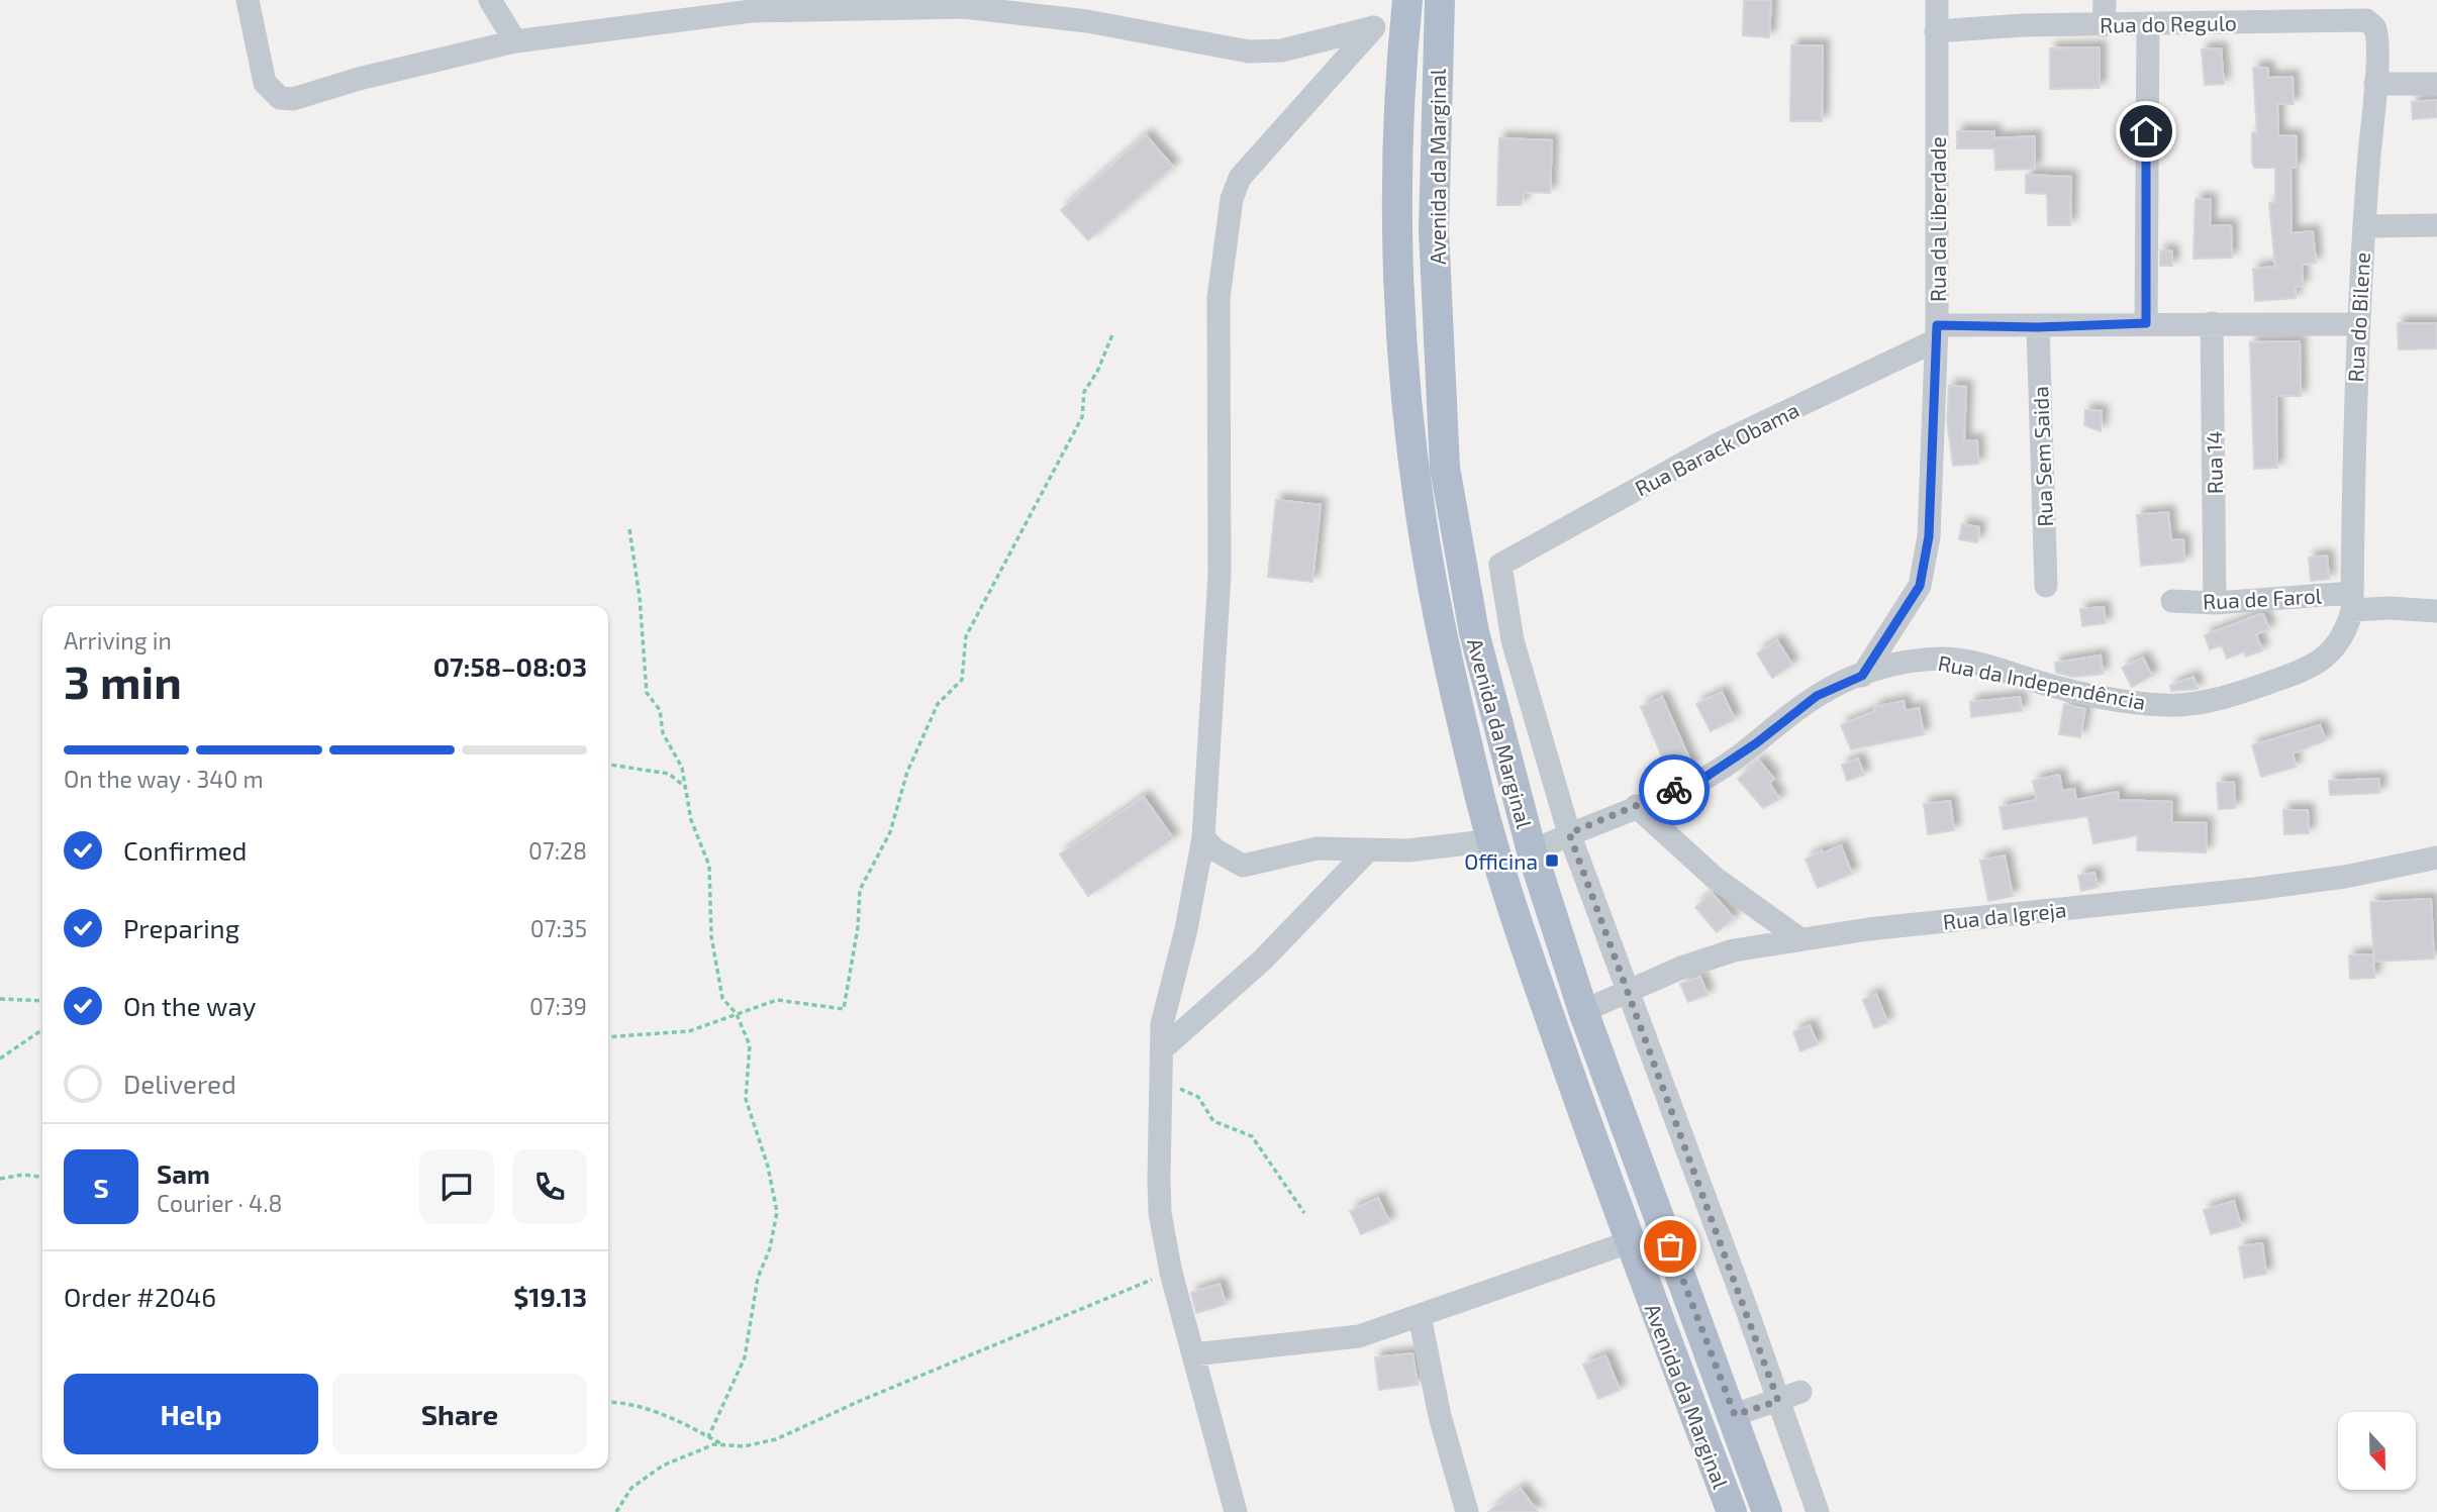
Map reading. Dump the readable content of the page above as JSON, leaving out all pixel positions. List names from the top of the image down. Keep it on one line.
{"streets":{"main road":["Avenida da Marginal"],"street":["Rua do Regulo","Rua da Liberdade","Rua do Bilene","Rua Barack Obama","Rua Sem Saida","Rua 14","Rua de Farol","Rua da Independência","Rua da Igreja"]},"crossings":[["Rua do Regulo","Rua da Liberdade"],["Rua do Regulo","Rua do Bilene"],["Avenida da Marginal","Rua da Independência"],["Avenida da Marginal","Rua da Igreja"],["Rua da Liberdade","Rua Barack Obama"],["Rua da Liberdade","Rua da Independência"],["Rua do Bilene","Rua Barack Obama"],["Rua do Bilene","Rua de Farol"],["Rua do Bilene","Rua da Independência"],["Rua Barack Obama","Rua Sem Saida"],["Rua Barack Obama","Rua 14"],["Rua Barack Obama","Rua da Independência"],["Rua 14","Rua de Farol"],["Rua de Farol","Rua da Independência"]],"places":{"transit":["Officina"]},"north":"bottom","page":{"heading":["3 min","Arriving in","07:58–08:03"],"panel":["Sam","Courier · 4.8","Order #2046","$19.13"],"bar":"On the way · 340 m","list":[["Confirmed","07:28"],["Preparing","07:35"],["On the way","07:39"],"Delivered"],"round":"S","buttons":["Help","Share"]}}
